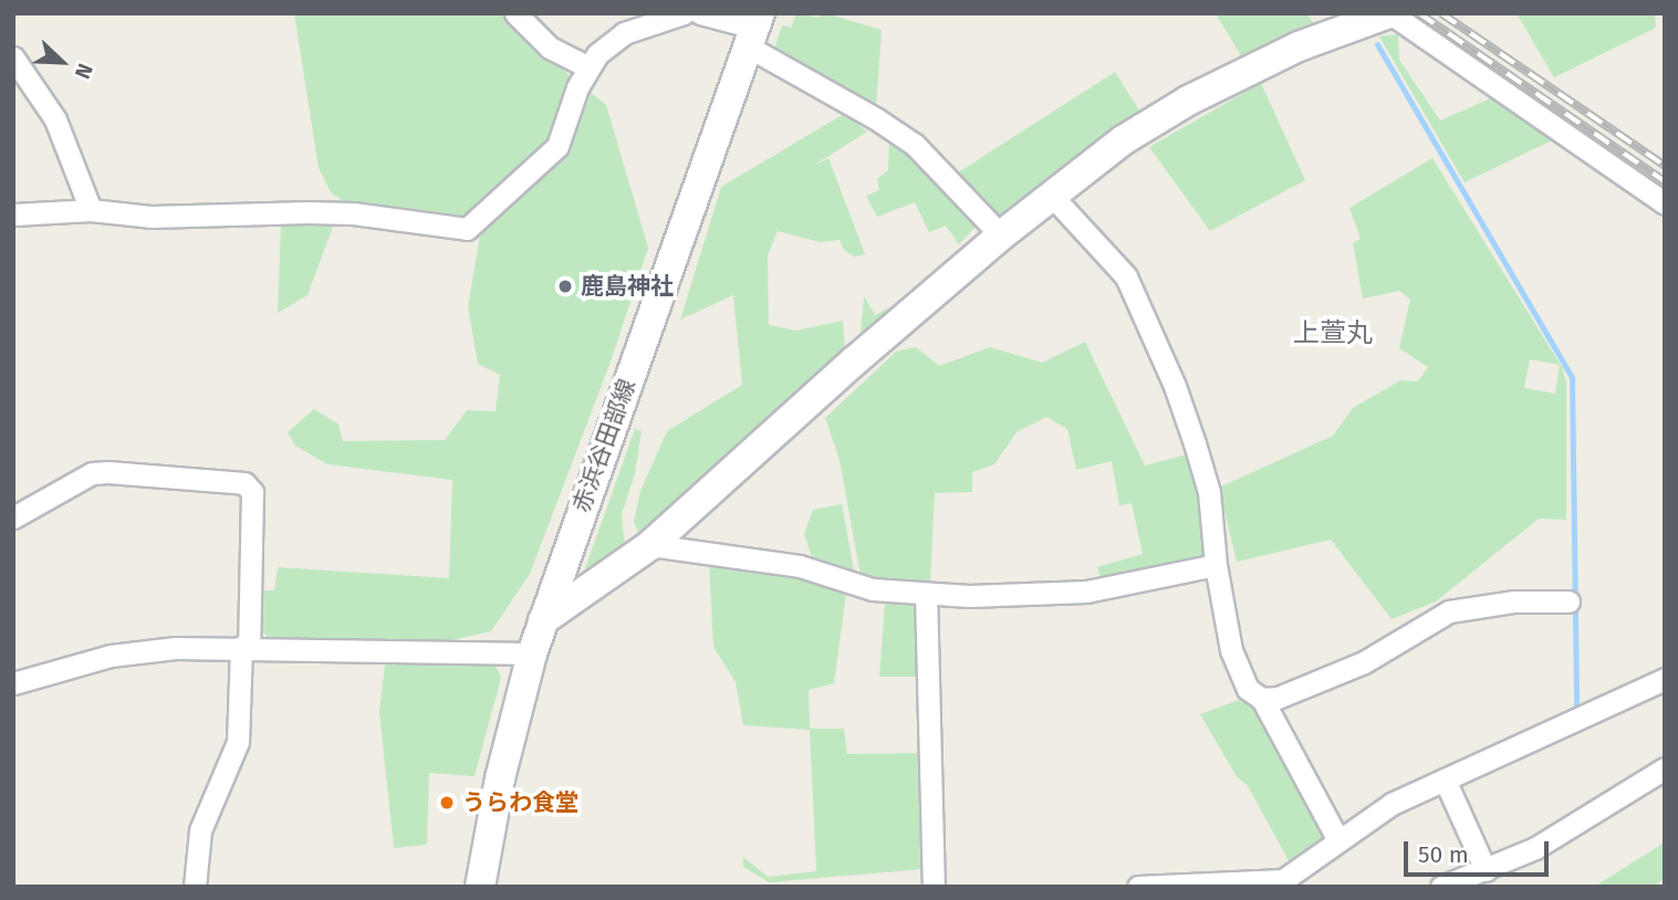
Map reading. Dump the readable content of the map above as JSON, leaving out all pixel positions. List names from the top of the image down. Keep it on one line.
{"streets":{"street":["赤浜谷田部線"]},"districts":["上萱丸"],"places":["鹿島神社","うらわ食堂"],"scale_bar":"50 m","north":"bottom right"}
